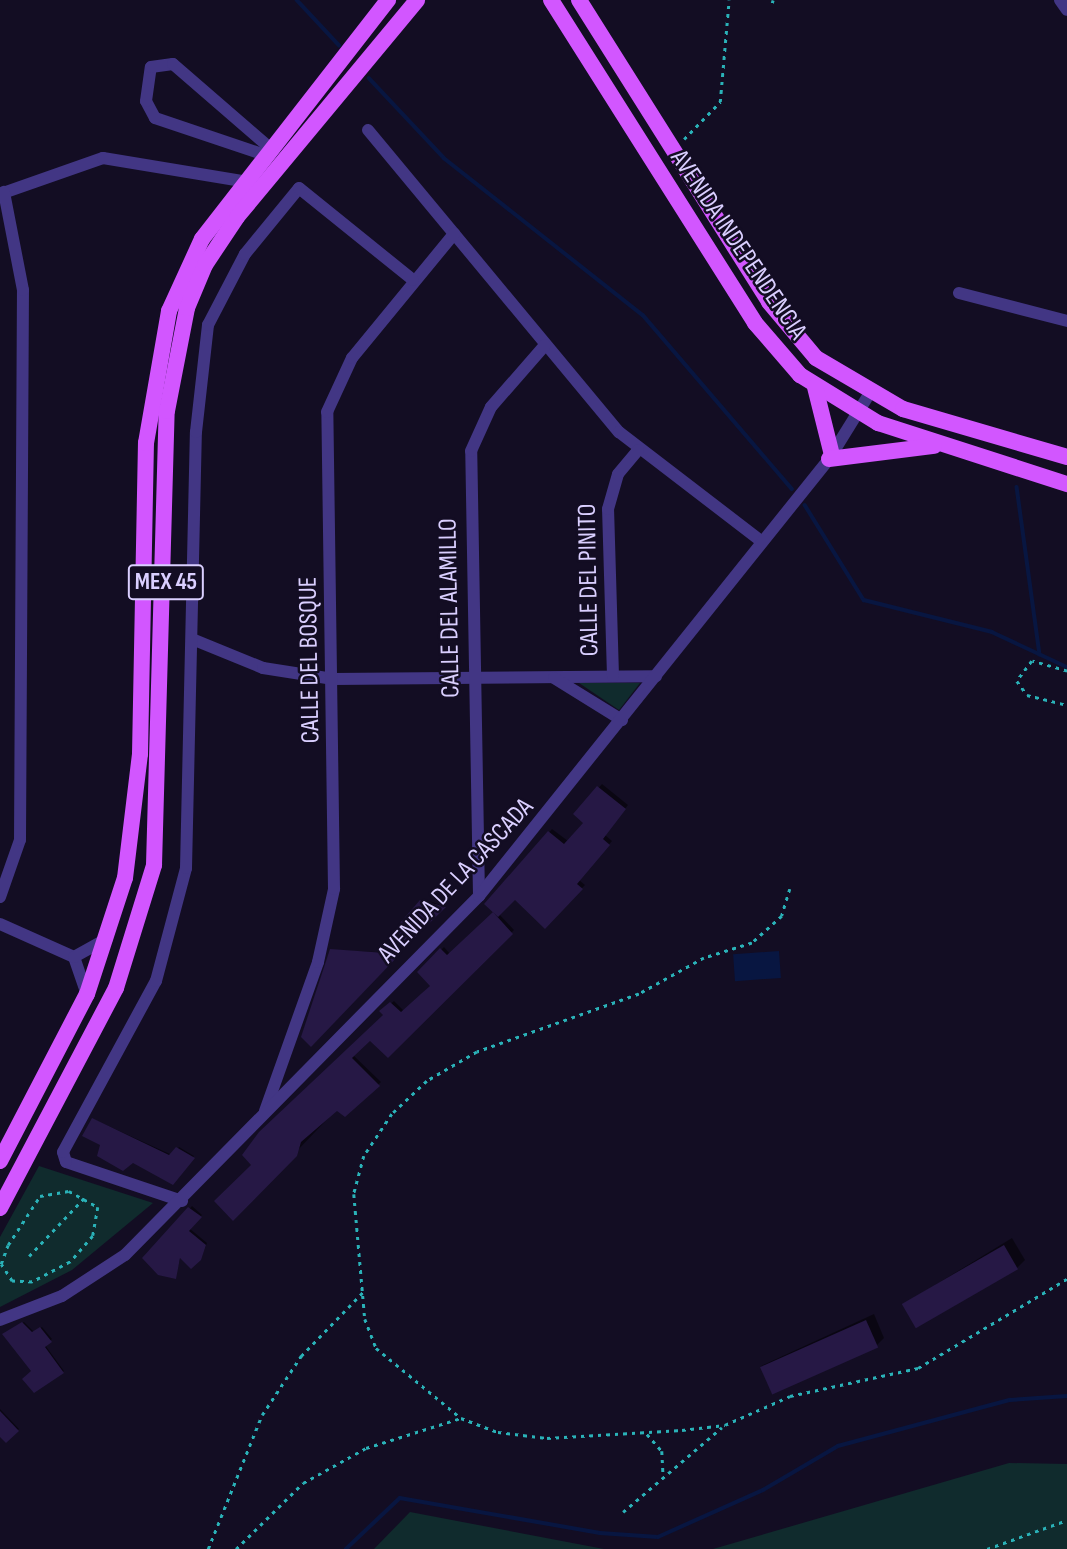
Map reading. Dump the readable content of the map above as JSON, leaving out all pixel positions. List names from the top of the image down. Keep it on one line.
{"streets":{"main road":["AVENIDA INDEPENDENCIA","MEX 45"],"street":["CALLE DEL PINITO","CALLE DEL ALAMILLO","CALLE DEL BOSQUE","AVENIDA DE LA CASCADA"]},"crossings":[["AVENIDA INDEPENDENCIA","AVENIDA DE LA CASCADA"],["CALLE DEL ALAMILLO","AVENIDA DE LA CASCADA"],["CALLE DEL BOSQUE","AVENIDA DE LA CASCADA"]]}
